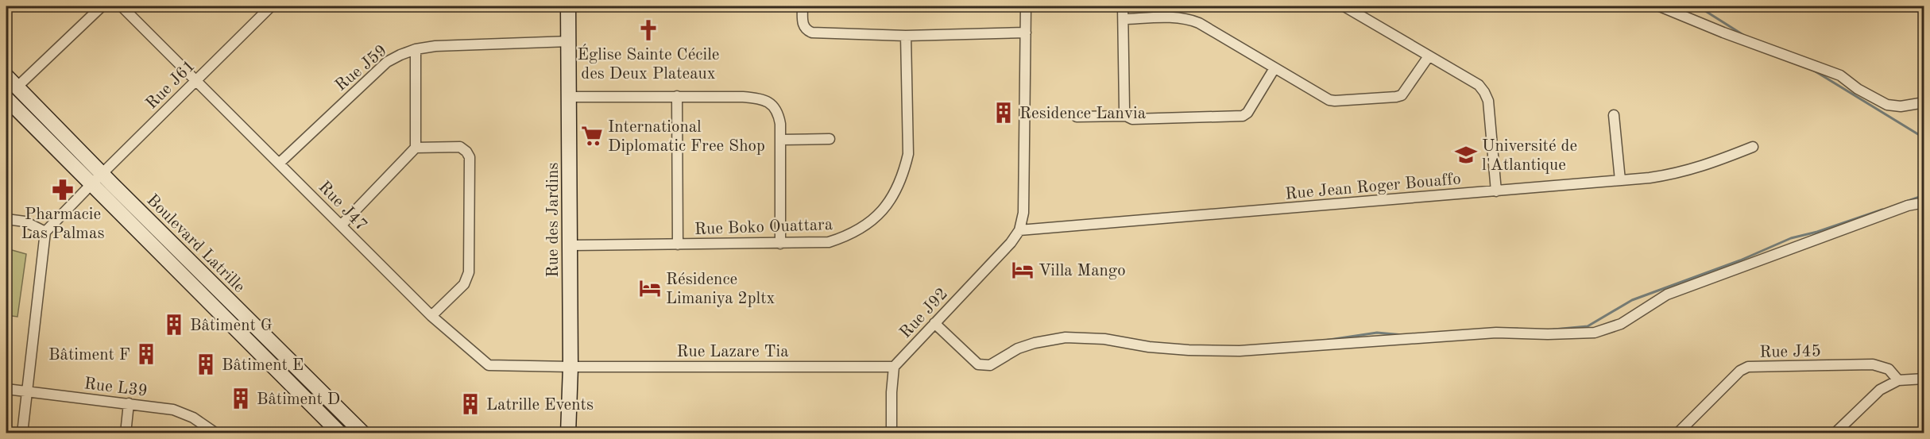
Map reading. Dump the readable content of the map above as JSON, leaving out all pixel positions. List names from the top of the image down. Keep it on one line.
{"streets":{"main road":["Rue des Jardins","Boulevard Latrille"],"street":["Rue J59","Rue J61","Rue Jean Roger Bouaffo","Rue J47","Rue Boko Ouattara","Rue J92","Rue Lazare Tia","Rue J45","Rue L39"]},"crossings":[["Rue J59","Rue J47"],["Rue J59","Rue des Jardins"],["Rue J61","Rue J47"],["Rue J61","Boulevard Latrille"],["Rue Jean Roger Bouaffo","Rue J92"],["Rue J47","Rue des Jardins"],["Rue J47","Rue Lazare Tia"],["Rue des Jardins","Rue Boko Ouattara"],["Rue des Jardins","Rue Lazare Tia"],["Rue J92","Rue Lazare Tia"]],"places":{"church":["Église Sainte Cécile des Deux Plateaux"],"building":["Residence Lanvia","Bâtiment G","Bâtiment F","Bâtiment E","Bâtiment D","Latrille Events"],"supermarket":["International Diplomatic Free Shop"],"school or university":["Université de l'Atlantique"],"pharmacy":["Pharmacie Las Palmas"],"hotel":["Villa Mango","Résidence Limaniya 2pltx"]}}
